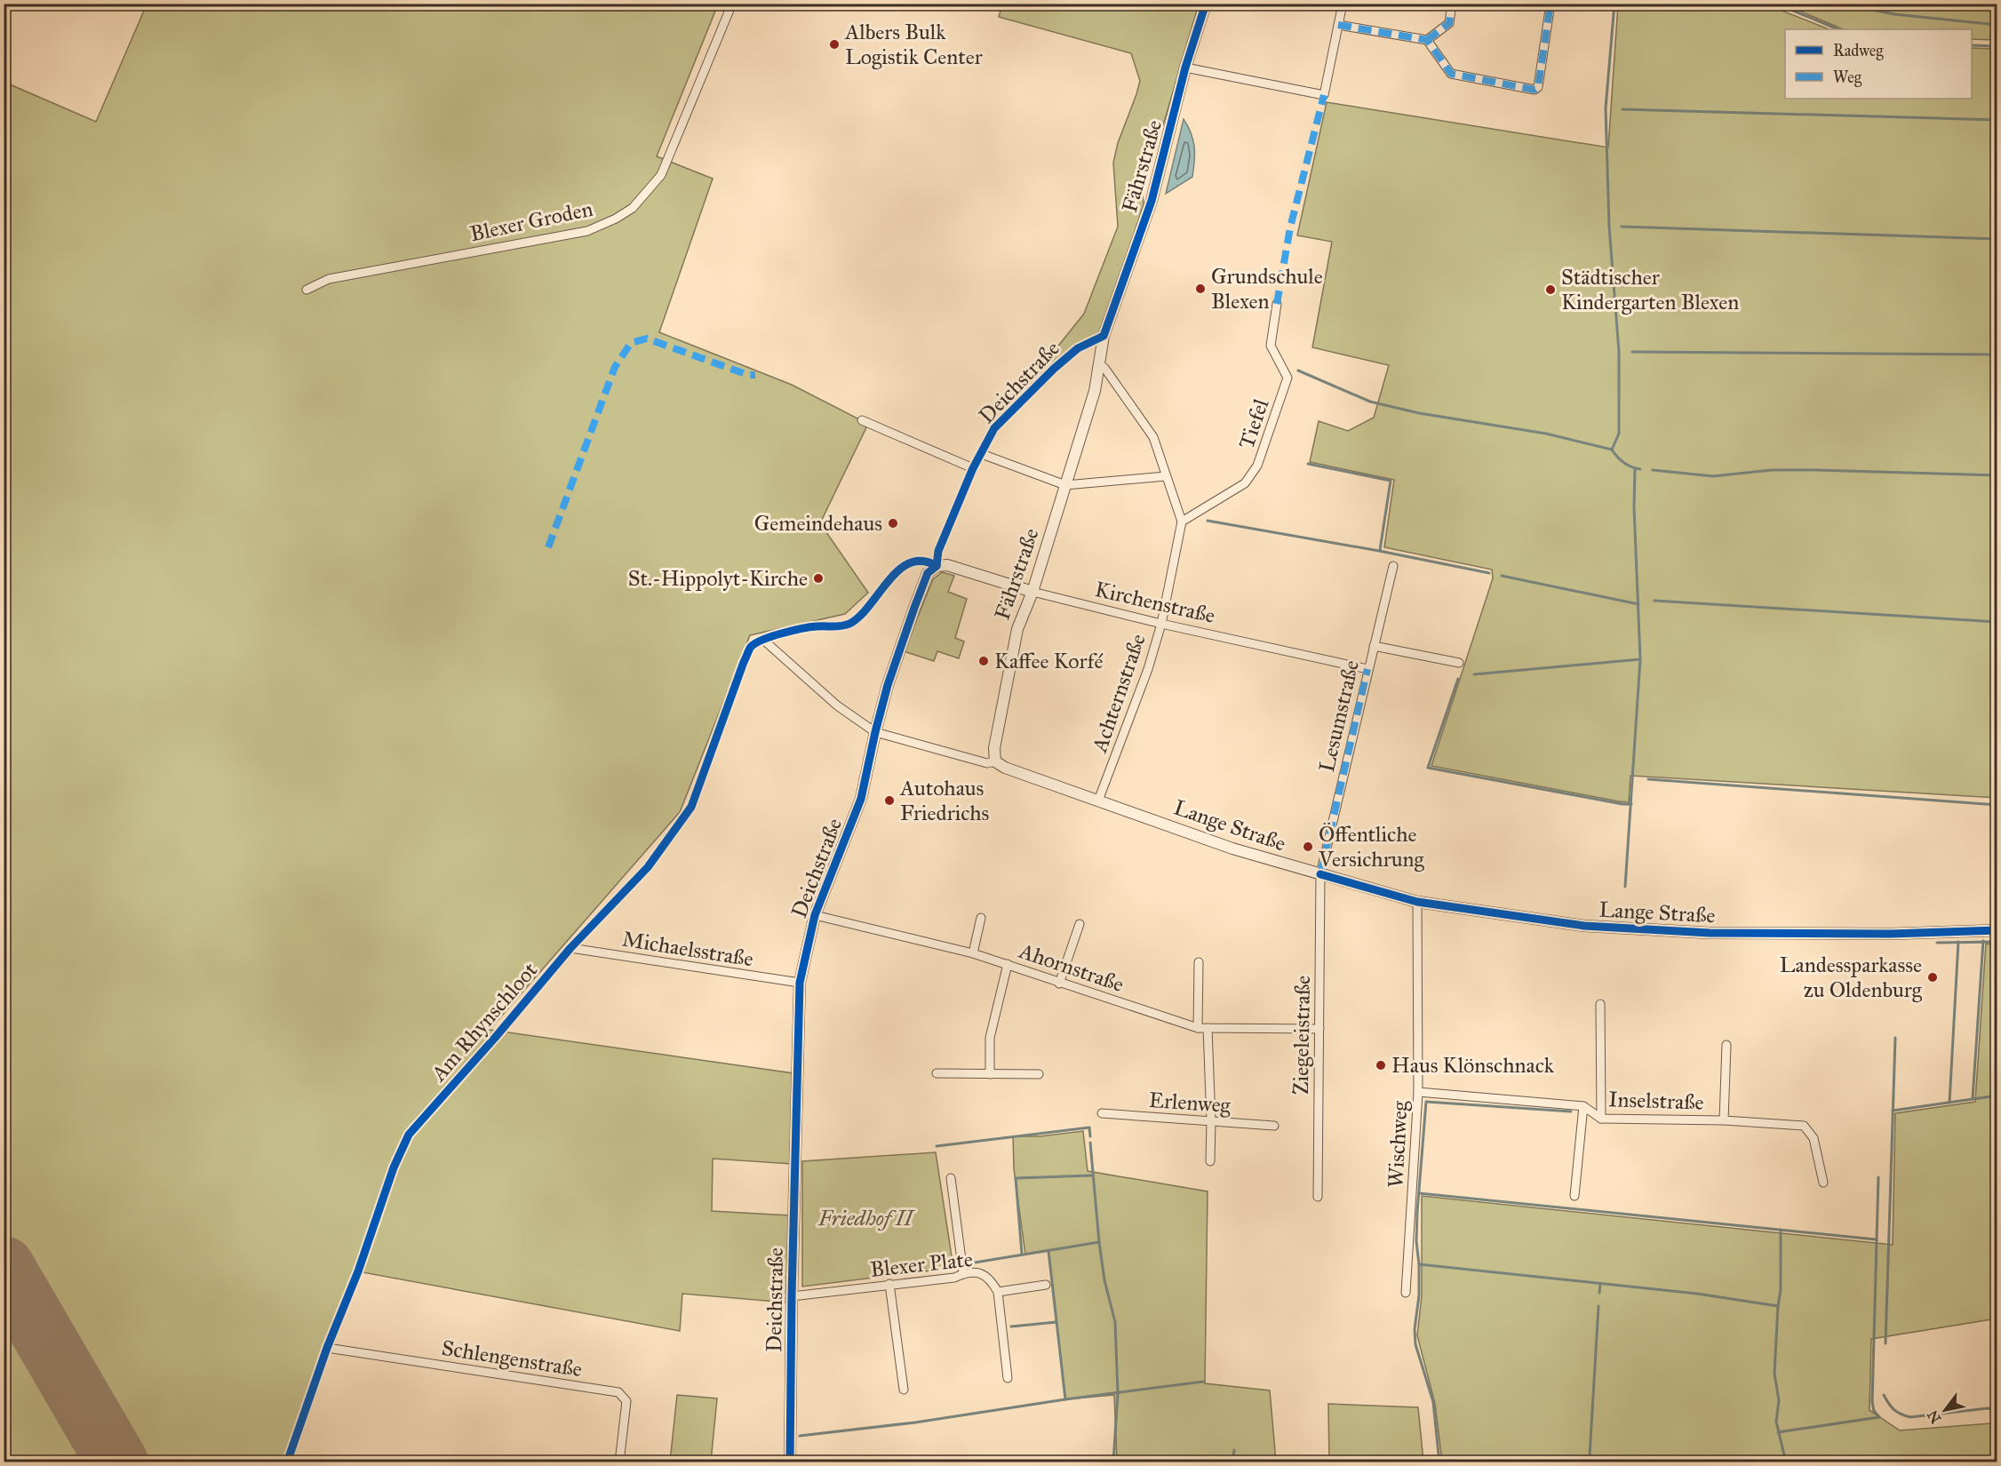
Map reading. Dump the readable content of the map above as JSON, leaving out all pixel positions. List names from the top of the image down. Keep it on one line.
{"streets":{"street":["Fährstraße","Blexer Groden","Deichstraße","Tiefel","Kirchenstraße","Achternstraße","Lesumstraße","Lange Straße","Michaelsstraße","Ahornstraße","Am Rhynschloot","Ziegeleistraße","Inselstraße","Erlenweg","Wischweg","Blexer Plate","Schlengenstraße"]},"crossings":[["Fährstraße","Kirchenstraße"],["Fährstraße","Lange Straße"],["Deichstraße","Kirchenstraße"],["Deichstraße","Lange Straße"],["Deichstraße","Michaelsstraße"],["Deichstraße","Ahornstraße"],["Deichstraße","Blexer Plate"],["Tiefel","Achternstraße"],["Kirchenstraße","Achternstraße"],["Kirchenstraße","Lesumstraße"],["Achternstraße","Lange Straße"],["Lesumstraße","Lange Straße"],["Lesumstraße","Ziegeleistraße"],["Lange Straße","Am Rhynschloot"],["Lange Straße","Ziegeleistraße"],["Lange Straße","Wischweg"],["Michaelsstraße","Am Rhynschloot"],["Ahornstraße","Ziegeleistraße"],["Am Rhynschloot","Schlengenstraße"],["Inselstraße","Wischweg"]],"parks":["Friedhof II"],"places":["Albers Bulk Logistik Center","Grundschule Blexen","Städtischer Kindergarten Blexen","Gemeindehaus","St.-Hippolyt-Kirche","Kaffee Korfé","Autohaus Friedrichs","Öffentliche Versichrung","Landessparkasse zu Oldenburg","Haus Klönschnack"],"legend":["Radweg","Weg"],"north":"bottom left"}
